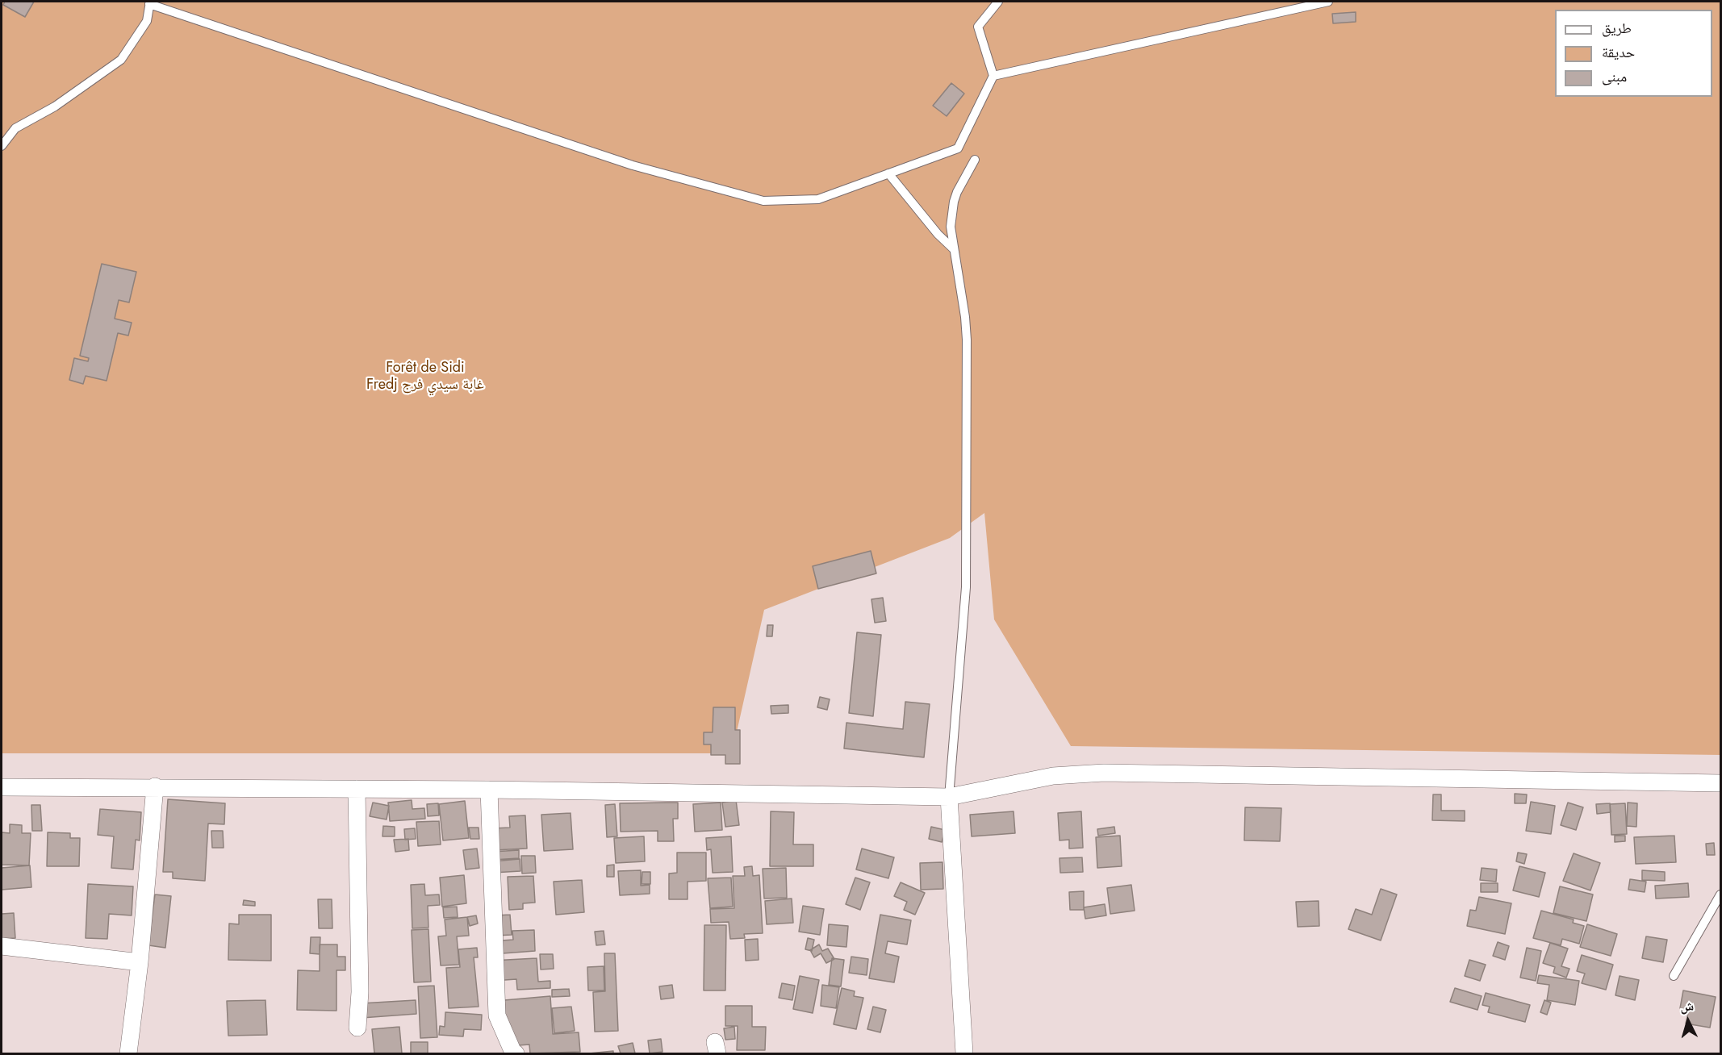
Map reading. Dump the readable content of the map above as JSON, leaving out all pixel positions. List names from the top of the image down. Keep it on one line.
{"parks":["Forêt de Sidi Fredj غابة سيدي فرج"],"legend":["طريق","حديقة","مبنى"],"north":"top"}
